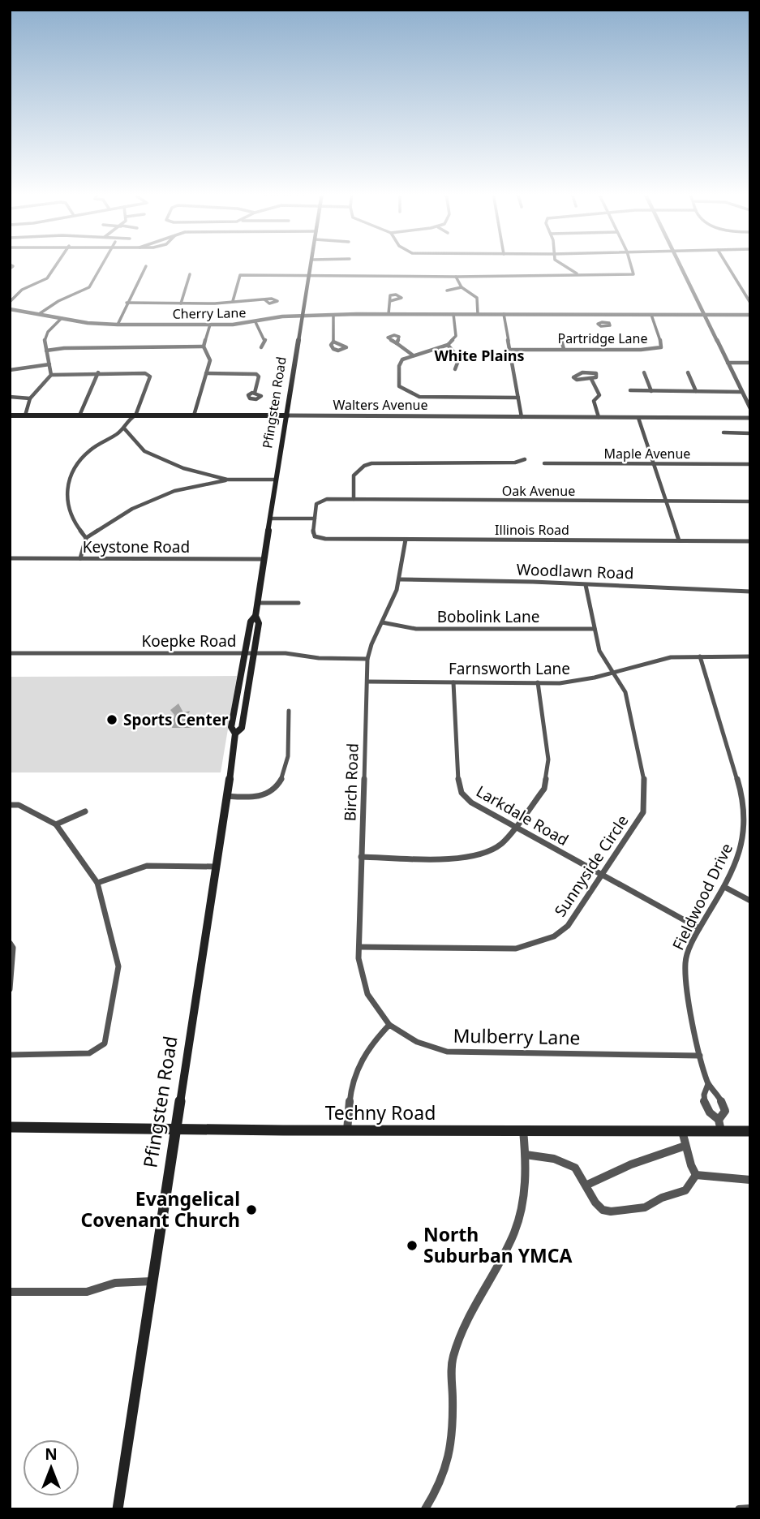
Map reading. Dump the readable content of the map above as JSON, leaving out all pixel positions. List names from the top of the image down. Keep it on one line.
{"streets":{"main road":["Pfingsten Road","Walters Avenue","Techny Road"],"street":["Cherry Lane","Partridge Lane","Maple Avenue","Oak Avenue","Illinois Road","Keystone Road","Woodlawn Road","Bobolink Lane","Koepke Road","Farnsworth Lane","Birch Road","Larkdale Road","Sunnyside Circle","Fieldwood Drive","Mulberry Lane"]},"crossings":[["Cherry Lane","Partridge Lane"],["Cherry Lane","Pfingsten Road"],["Pfingsten Road","Walters Avenue"],["Pfingsten Road","Keystone Road"],["Pfingsten Road","Koepke Road"],["Pfingsten Road","Techny Road"],["Oak Avenue","Illinois Road"],["Illinois Road","Birch Road"],["Woodlawn Road","Birch Road"],["Woodlawn Road","Sunnyside Circle"],["Bobolink Lane","Birch Road"],["Bobolink Lane","Sunnyside Circle"],["Koepke Road","Birch Road"],["Farnsworth Lane","Birch Road"],["Farnsworth Lane","Larkdale Road"],["Farnsworth Lane","Sunnyside Circle"],["Farnsworth Lane","Fieldwood Drive"],["Birch Road","Sunnyside Circle"],["Birch Road","Mulberry Lane"],["Larkdale Road","Sunnyside Circle"],["Larkdale Road","Fieldwood Drive"],["Fieldwood Drive","Mulberry Lane"],["Fieldwood Drive","Techny Road"]],"districts":["White Plains"],"places":["Sports Center","Evangelical Covenant Church","North Suburban YMCA"],"north":"top"}
